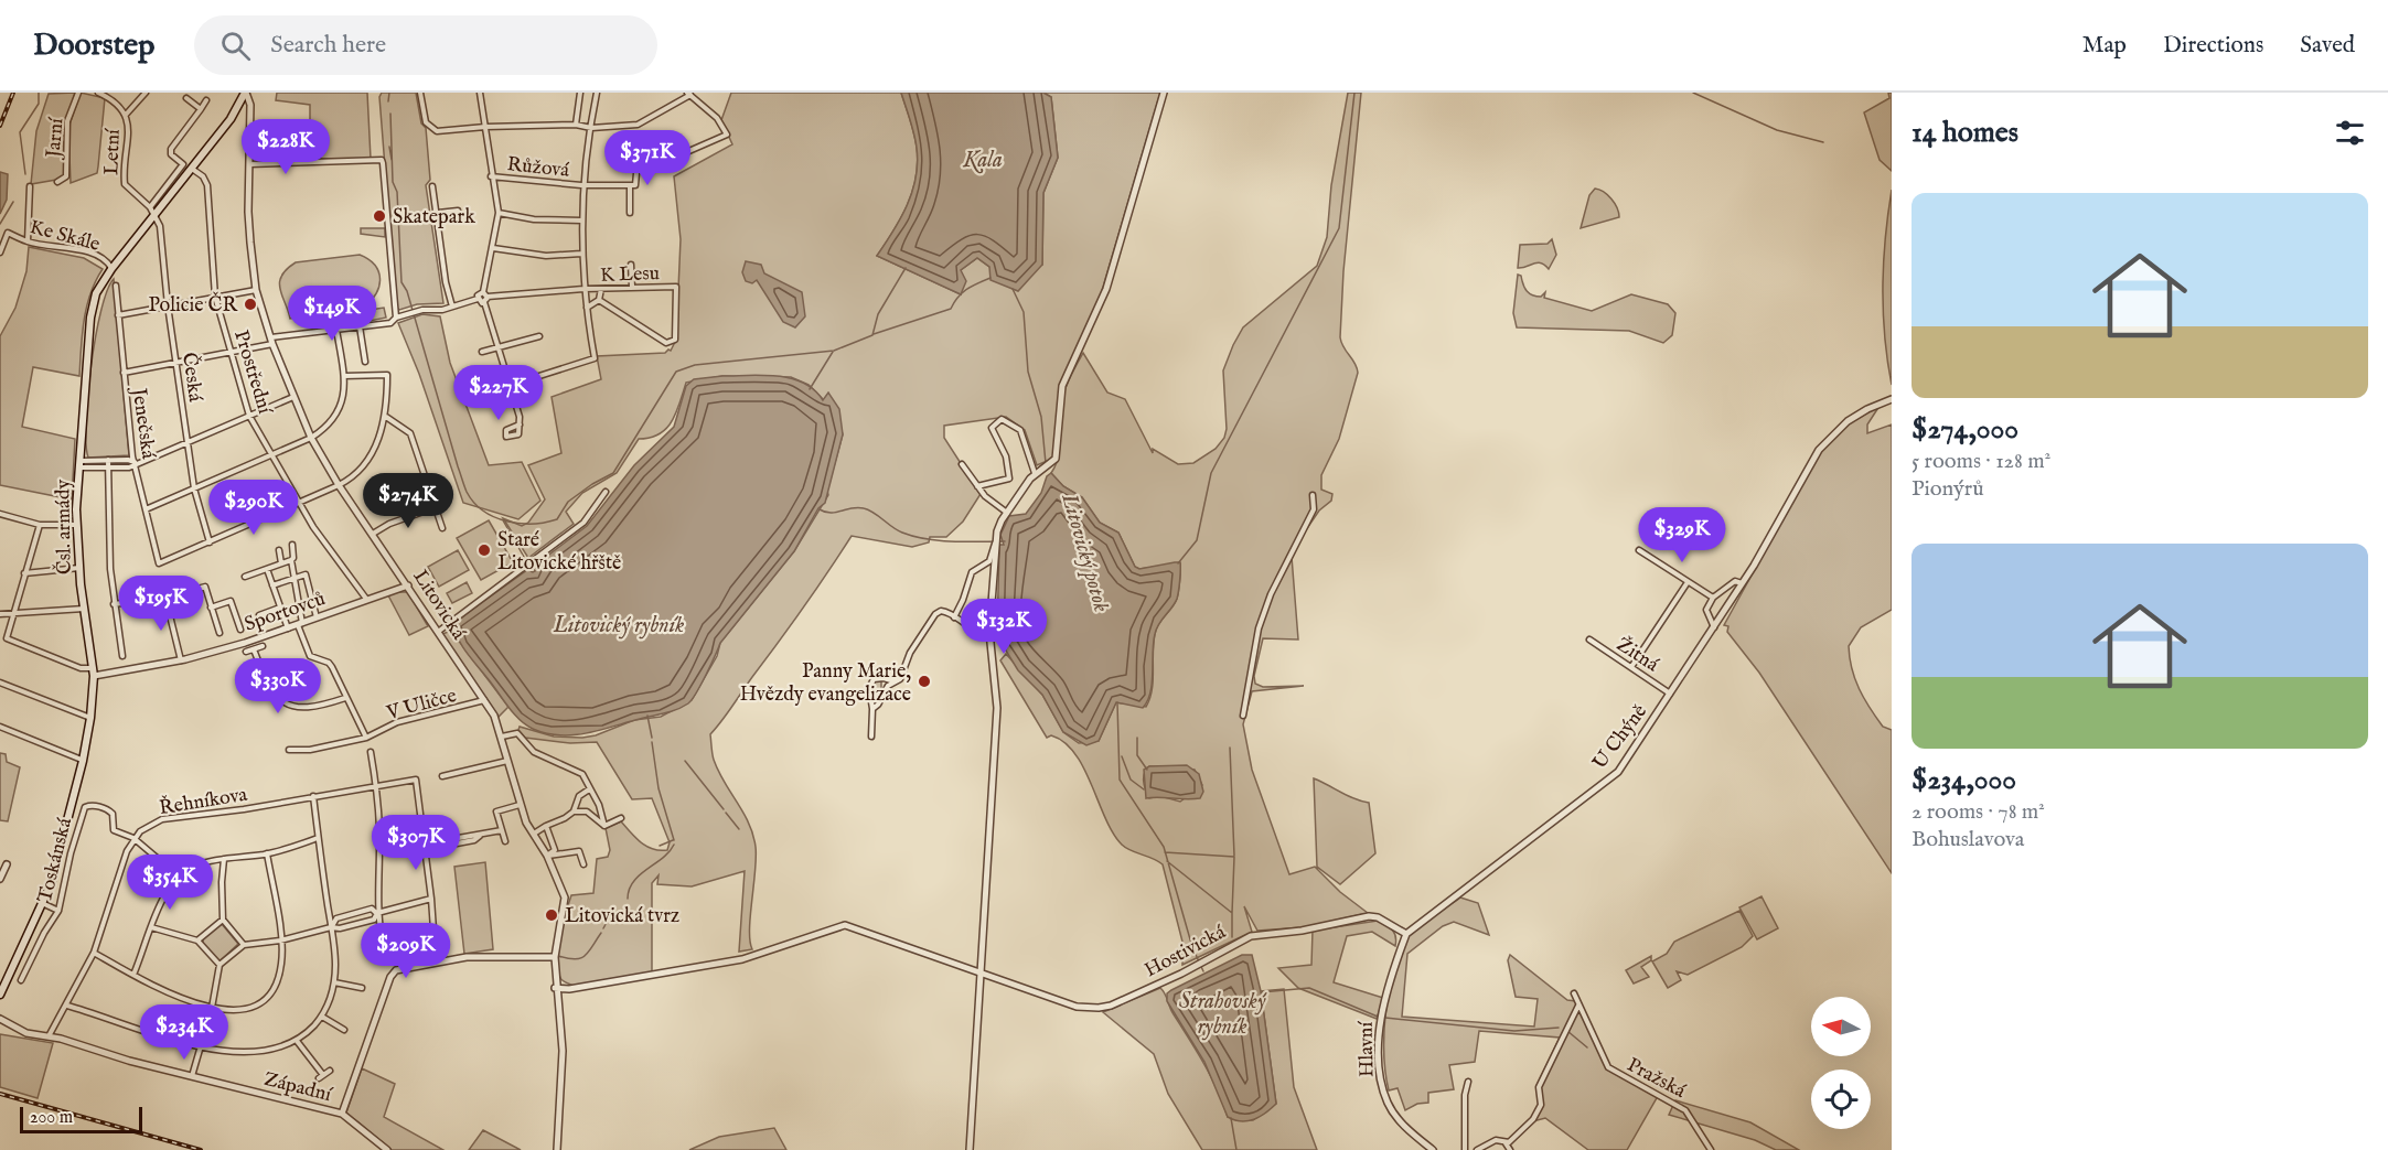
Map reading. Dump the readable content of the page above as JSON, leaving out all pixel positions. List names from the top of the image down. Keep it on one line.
{"streets":{"main road":["Čsl. armády"],"street":["Jarní","Letní","Růžová","Ke Skále","K Lesu","Prostřední","Česká","Jenečská","Litovická","Sportovců","Žitná","V Uličce","U Chýně","Řehníkova","Toskánská","Hostivická","Hlavní","Pražská","Západní"]},"crossings":[["Letní","Česká"],["Letní","Čsl. armády"],["Ke Skále","Čsl. armády"],["Prostřední","Čsl. armády"],["Prostřední","Sportovců"],["Česká","Jenečská"],["Česká","Čsl. armády"],["Čsl. armády","Litovická"],["Čsl. armády","Sportovců"],["Litovická","Sportovců"],["Litovická","V Uličce"],["Litovická","Hostivická"],["Žitná","U Chýně"],["U Chýně","Hostivická"],["U Chýně","Hlavní"],["Řehníkova","Toskánská"],["Hostivická","Hlavní"]],"water":["Kala","Litovický potok","Litovický rybník","Strahovský rybník"],"places":["Skatepark","Policie ČR","Staré Litovické hřště","Panny Marie, Hvězdy evangelizace","Litovická tvrz"],"scale_bar":"200 m","north":"left","page":{"header":"Doorstep","search":"Search here","nav":["Map","Directions","Saved"],"heading":"14 homes","price":["$228K","$371K","$149K","$227K","$274K","$290K","$329K","$195K","$132K","$330K","$307K","$354K","$209K","$234K"],"list":[{"name":"$274,000","note":"5 rooms · 128 m² · Pionýrů"},{"name":"$234,000","note":"2 rooms · 78 m² · Bohuslavova"}],"scale":"200 m"}}
